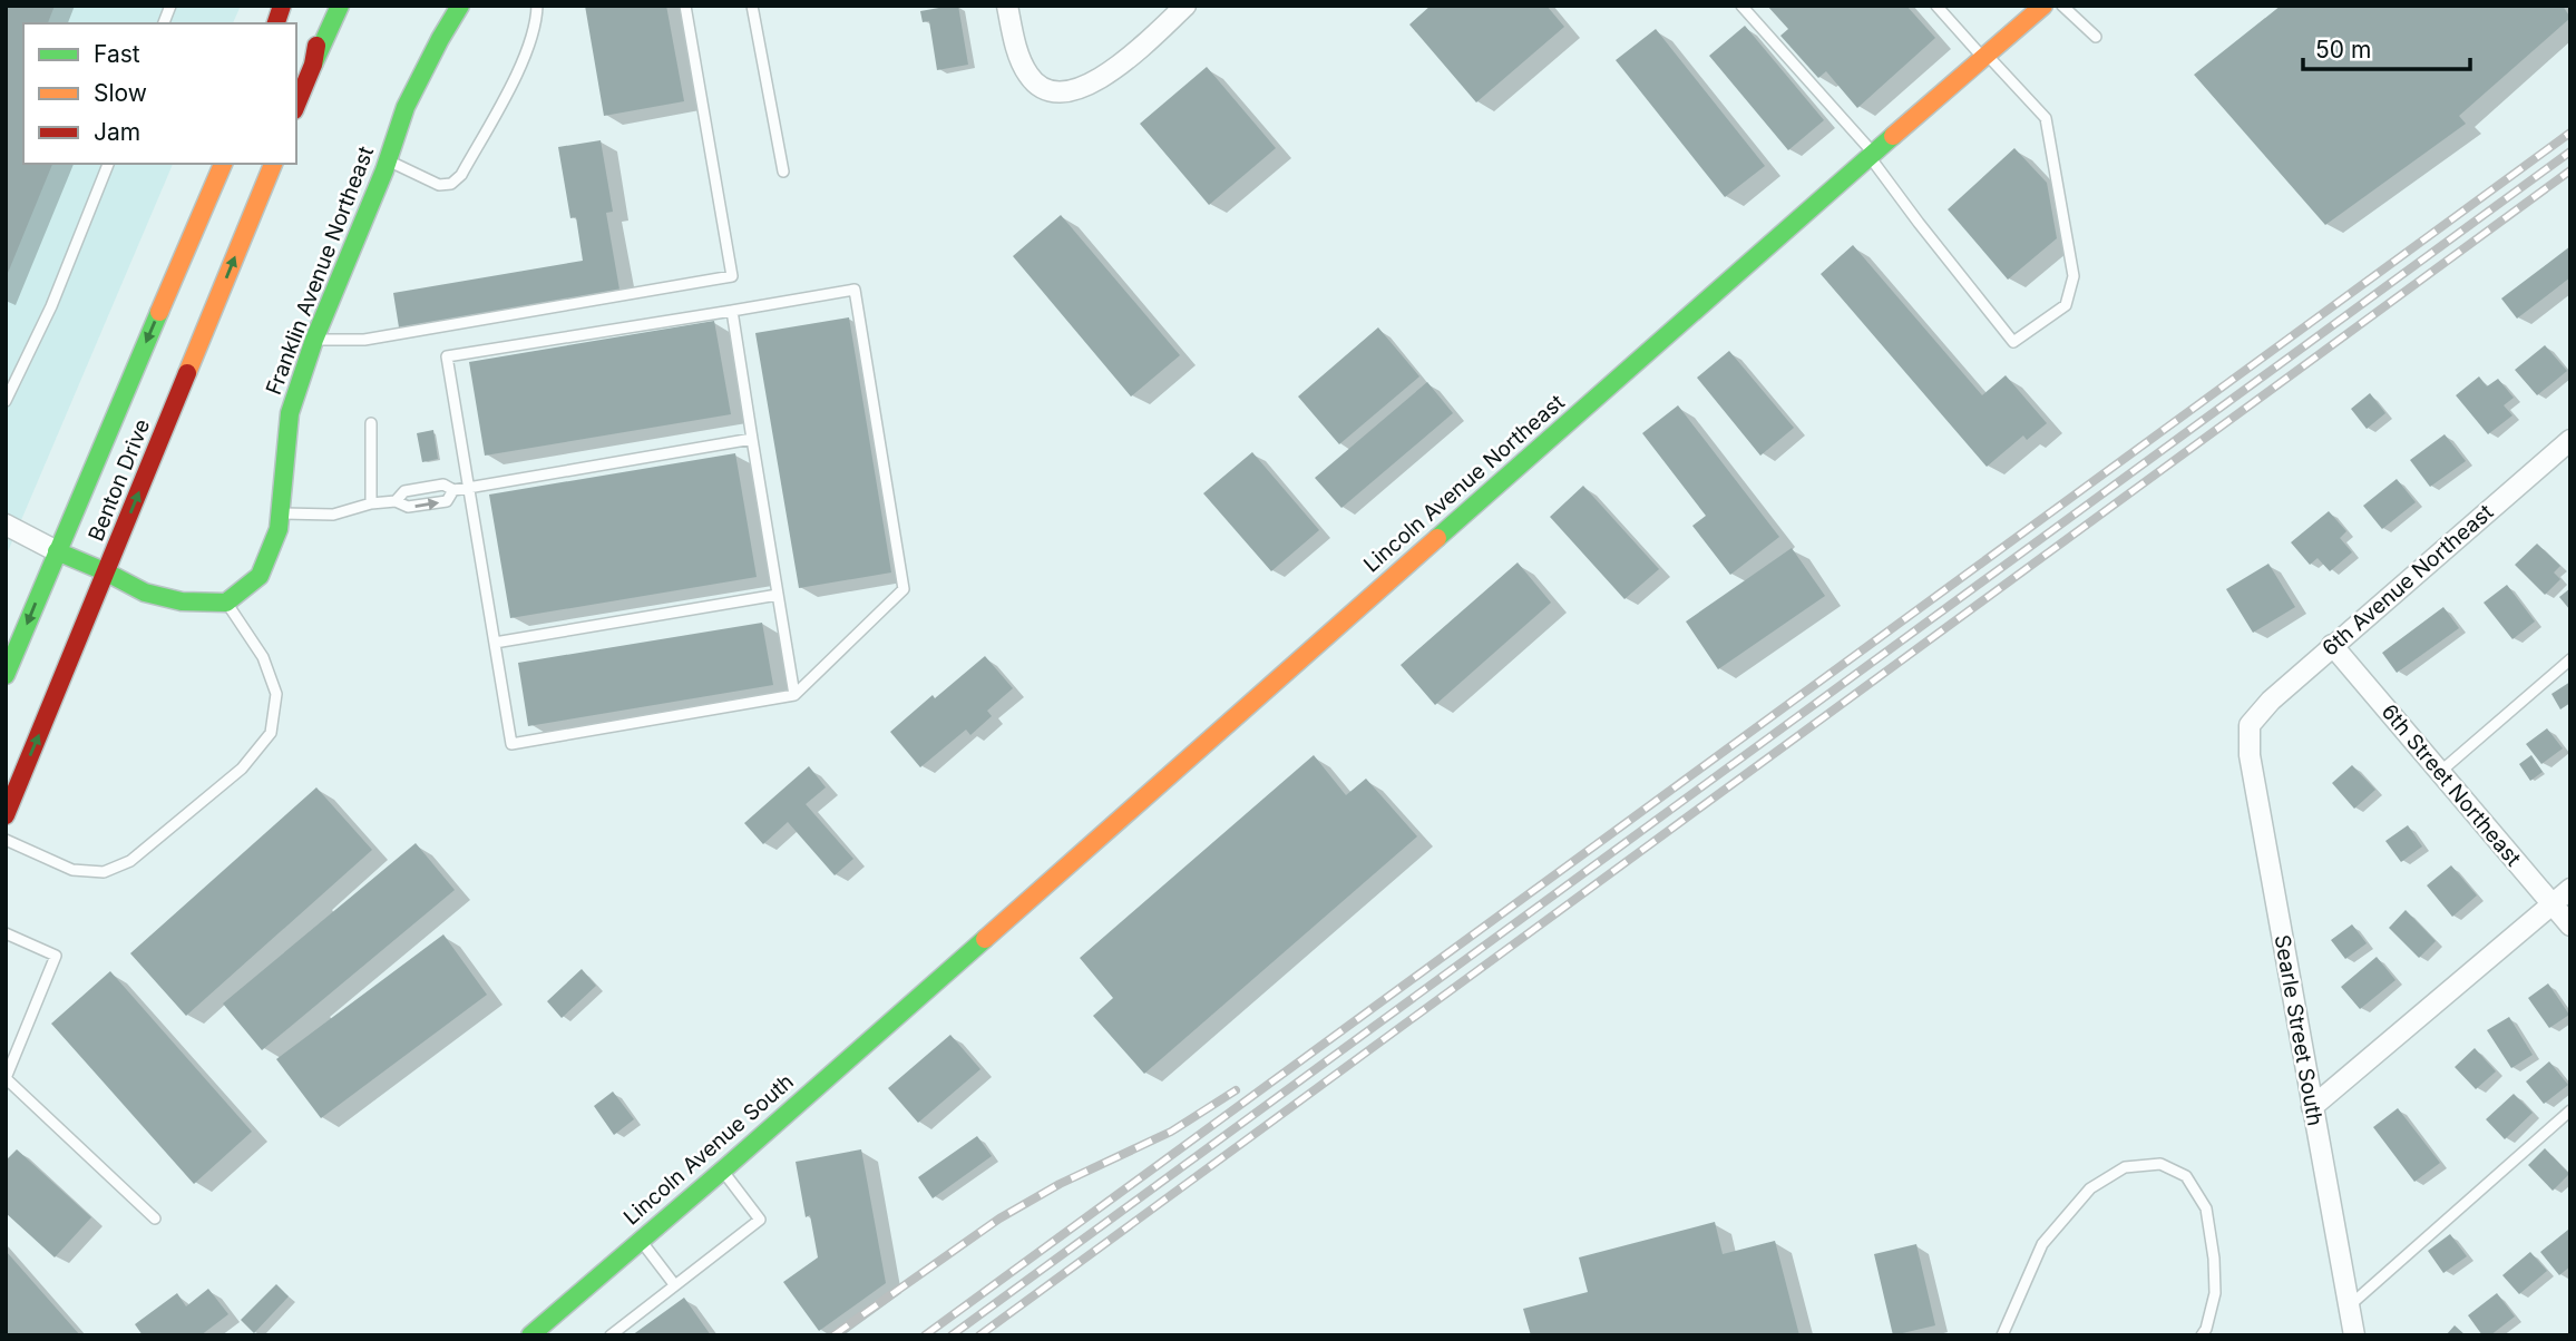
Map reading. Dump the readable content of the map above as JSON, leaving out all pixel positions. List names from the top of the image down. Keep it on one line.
{"streets":{"main road":["Franklin Avenue Northeast","Benton Drive","Lincoln Avenue Northeast","Lincoln Avenue South"],"street":["6th Avenue Northeast","6th Street Northeast","Searle Street South"]},"crossings":[["Lincoln Avenue Northeast","Lincoln Avenue South"],["6th Avenue Northeast","6th Street Northeast"],["6th Avenue Northeast","Searle Street South"]],"legend":["Fast","Slow","Jam"],"scale_bar":"50 m"}
